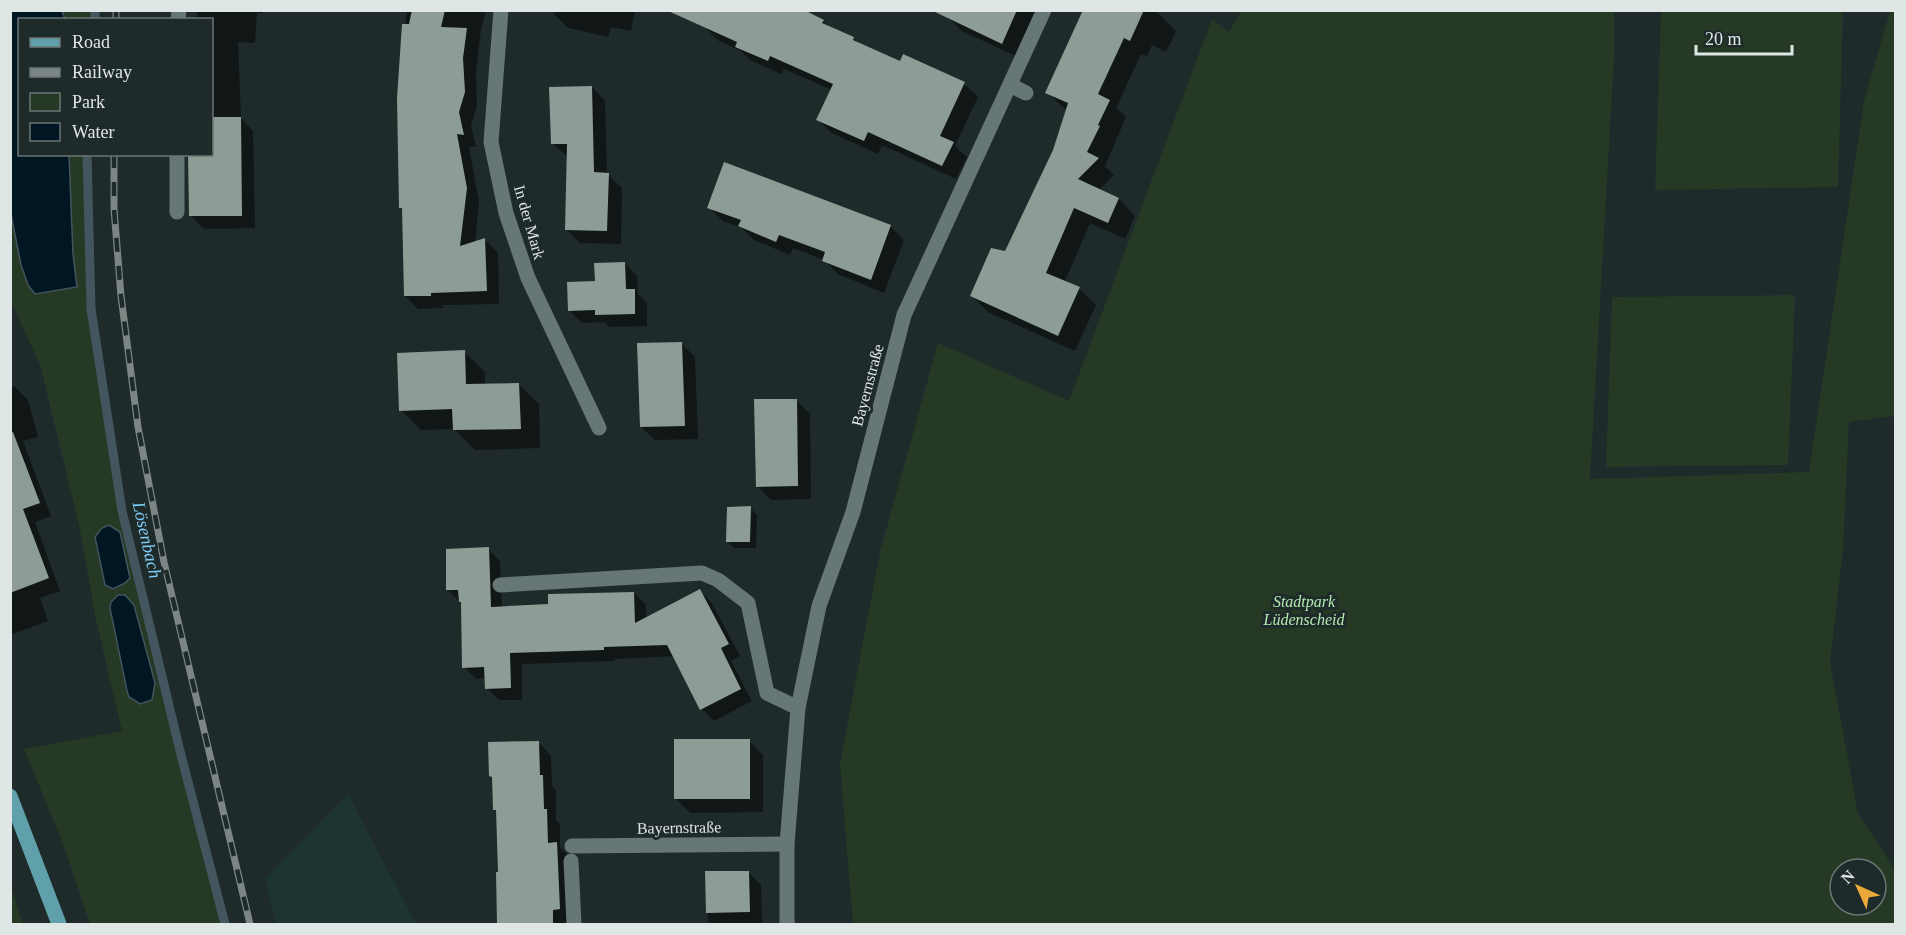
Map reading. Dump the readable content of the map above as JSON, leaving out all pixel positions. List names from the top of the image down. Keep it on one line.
{"streets":{"street":["In der Mark","Bayernstraße"]},"water":["Lösenbach"],"parks":["Stadtpark Lüdenscheid"],"legend":["Road","Railway","Park","Water"],"scale_bar":"20 m","north":"top left"}
